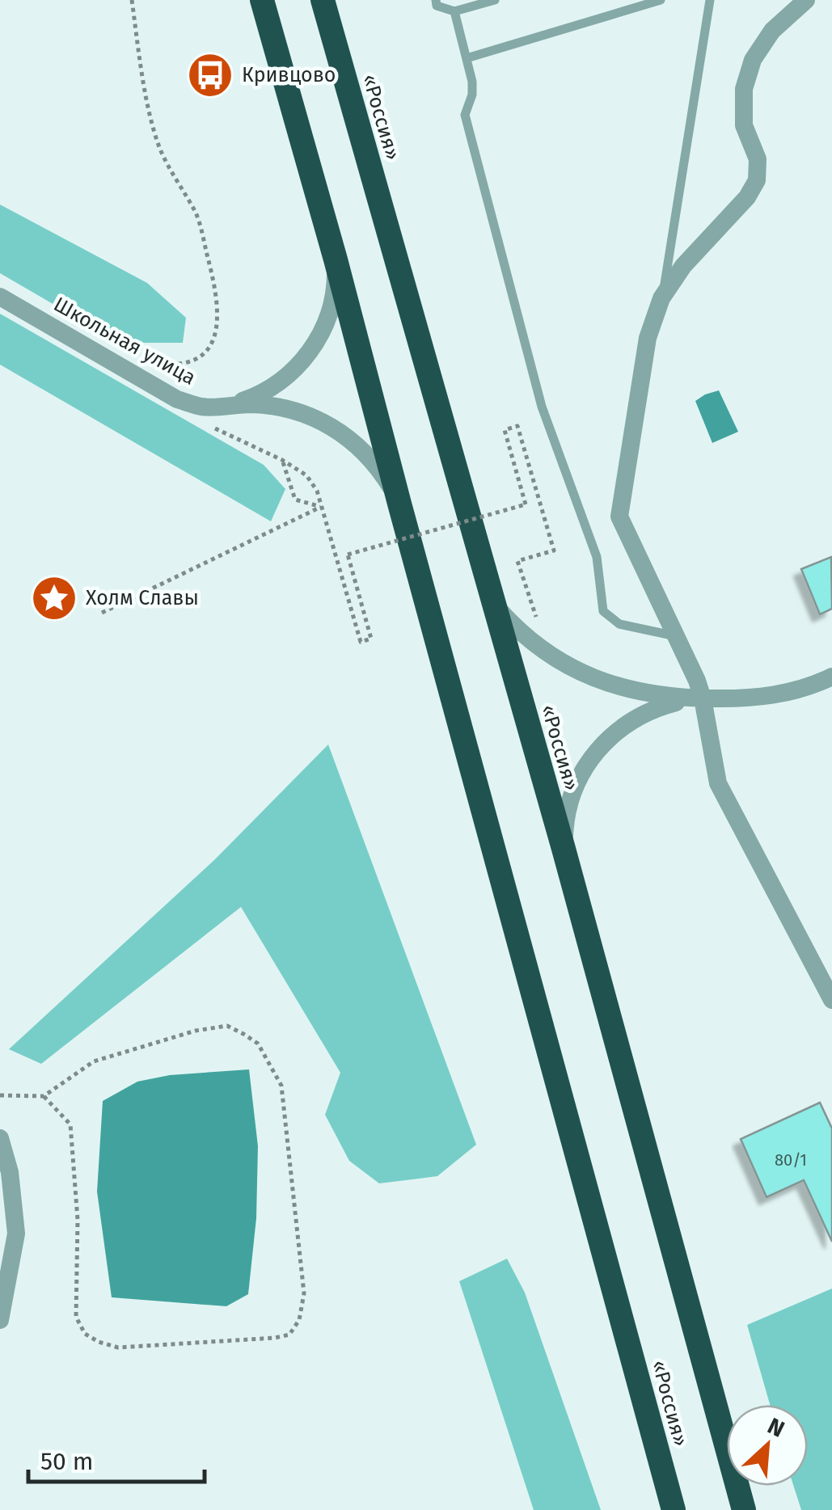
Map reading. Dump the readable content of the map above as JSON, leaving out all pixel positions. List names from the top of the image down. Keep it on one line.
{"streets":{"highway":["«Россия»"],"street":["Школьная улица"]},"crossings":[["«Россия»","Школьная улица"]],"places":{"bus stop":["Кривцово"],"place":["Холм Славы"]},"house_numbers":["80/1"],"scale_bar":"50 m","north":"top right"}
